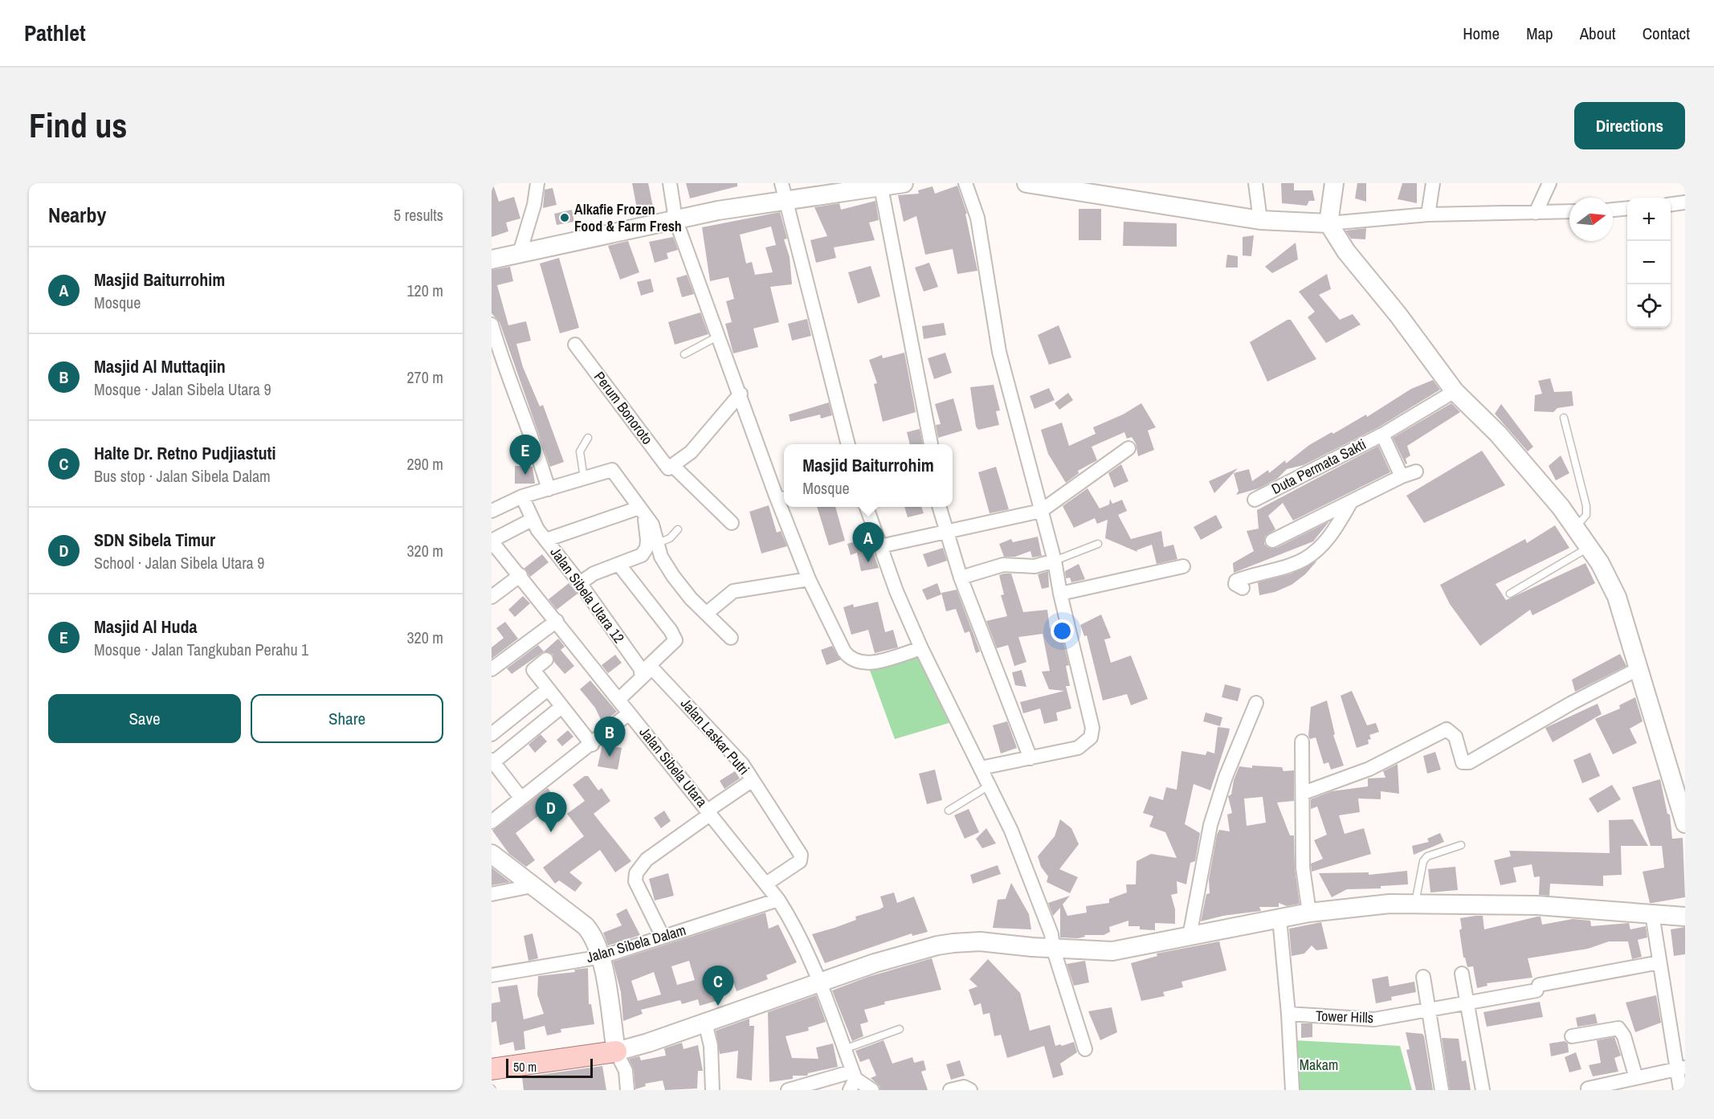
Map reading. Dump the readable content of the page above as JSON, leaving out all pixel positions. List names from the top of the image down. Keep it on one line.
{"streets":{"street":["Perum Bonoroto","Duta Permata Sakti","Jalan Sibela Utara 12","Jalan Laskar Putri","Jalan Sibela Utara","Jalan Sibela Dalam","Tower Hills"]},"crossings":[["Jalan Laskar Putri","Jalan Sibela Utara"],["Jalan Sibela Utara","Jalan Sibela Dalam"]],"parks":["Makam"],"places":["Alkafie Frozen Food & Farm Fresh"],"scale_bar":"50 m","north":"right","page":{"header":"Pathlet","nav":["Home","Map","About","Contact"],"buttons":["Directions",["Save","Share"]],"title":"Find us","heading":["Nearby","5 results"],"map_buttons":["+","−"],"list":[{"mark":"A","name":"Masjid Baiturrohim","note":"Mosque","value":"120 m"},{"mark":"B","name":"Masjid Al Muttaqiin","note":"Mosque · Jalan Sibela Utara 9","value":"270 m"},{"mark":"C","name":"Halte Dr. Retno Pudjiastuti","note":"Bus stop · Jalan Sibela Dalam","value":"290 m"},{"mark":"D","name":"SDN Sibela Timur","note":"School · Jalan Sibela Utara 9","value":"320 m"},{"mark":"E","name":"Masjid Al Huda","note":"Mosque · Jalan Tangkuban Perahu 1","value":"320 m"}],"pins":["E","A","B","D","C"],"popup":["Masjid Baiturrohim","Mosque"],"scale":"50 m"}}
